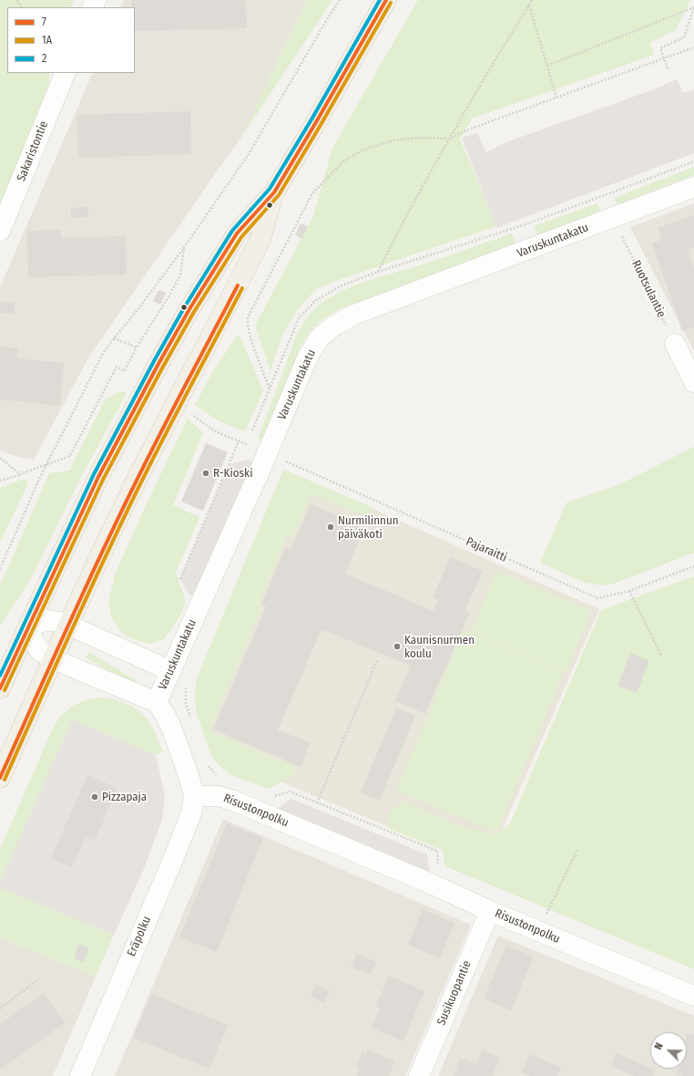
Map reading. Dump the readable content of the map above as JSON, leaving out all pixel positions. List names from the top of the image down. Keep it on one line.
{"streets":{"street":["Sakaristontie","Varuskuntakatu","Risustonpolku","Eräpolku","Susikuopantie"],"path":["Ruotsulantie","Pajaraitti"]},"crossings":[["Varuskuntakatu","Ruotsulantie"],["Risustonpolku","Eräpolku"],["Risustonpolku","Susikuopantie"]],"places":["R-Kioski","Nurmilinnun päiväkoti","Kaunisnurmen koulu","Pizzapaja"],"lines":["transit line 7","transit line 2","transit line 1A"],"legend":["7","1A","2"],"north":"top left"}
